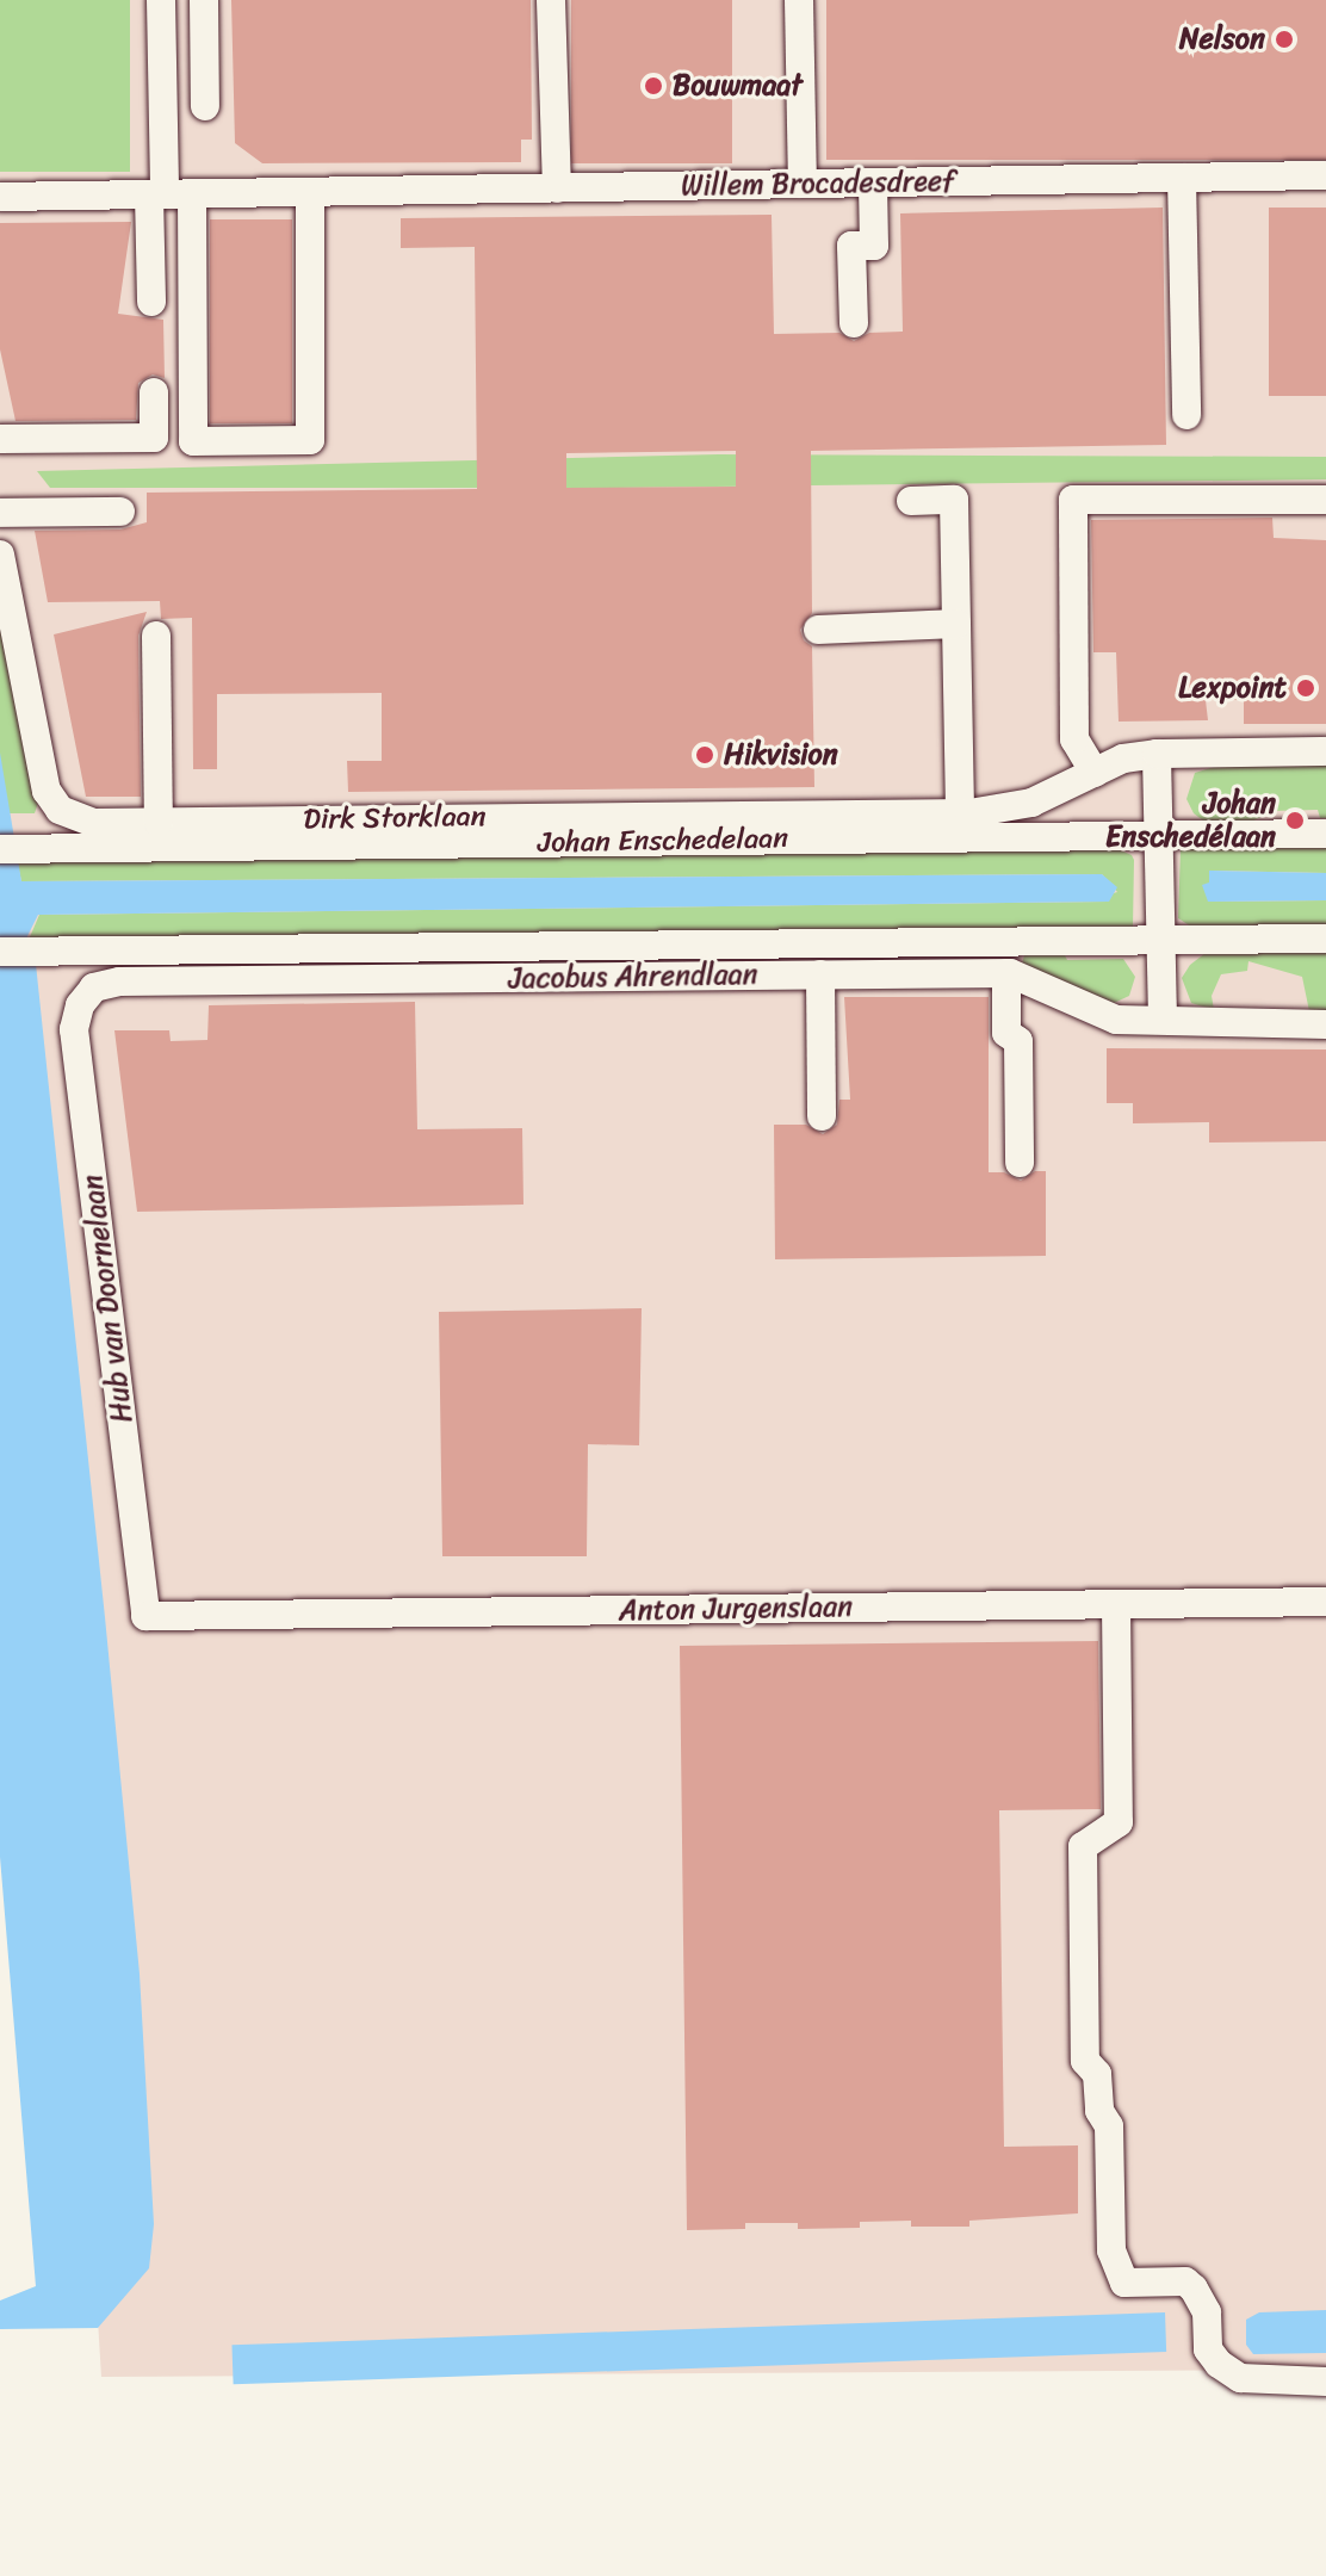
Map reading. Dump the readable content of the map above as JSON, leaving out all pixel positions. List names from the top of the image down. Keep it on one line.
{"streets":{"street":["Willem Brocadesdreef","Dirk Storklaan","Johan Enschedelaan","Jacobus Ahrendlaan","Hub van Doornelaan","Anton Jurgenslaan"]},"crossings":[["Jacobus Ahrendlaan","Hub van Doornelaan"],["Hub van Doornelaan","Anton Jurgenslaan"]],"places":["Nelson","Bouwmaat","Lexpoint","Hikvision","Johan Enschedélaan"]}
